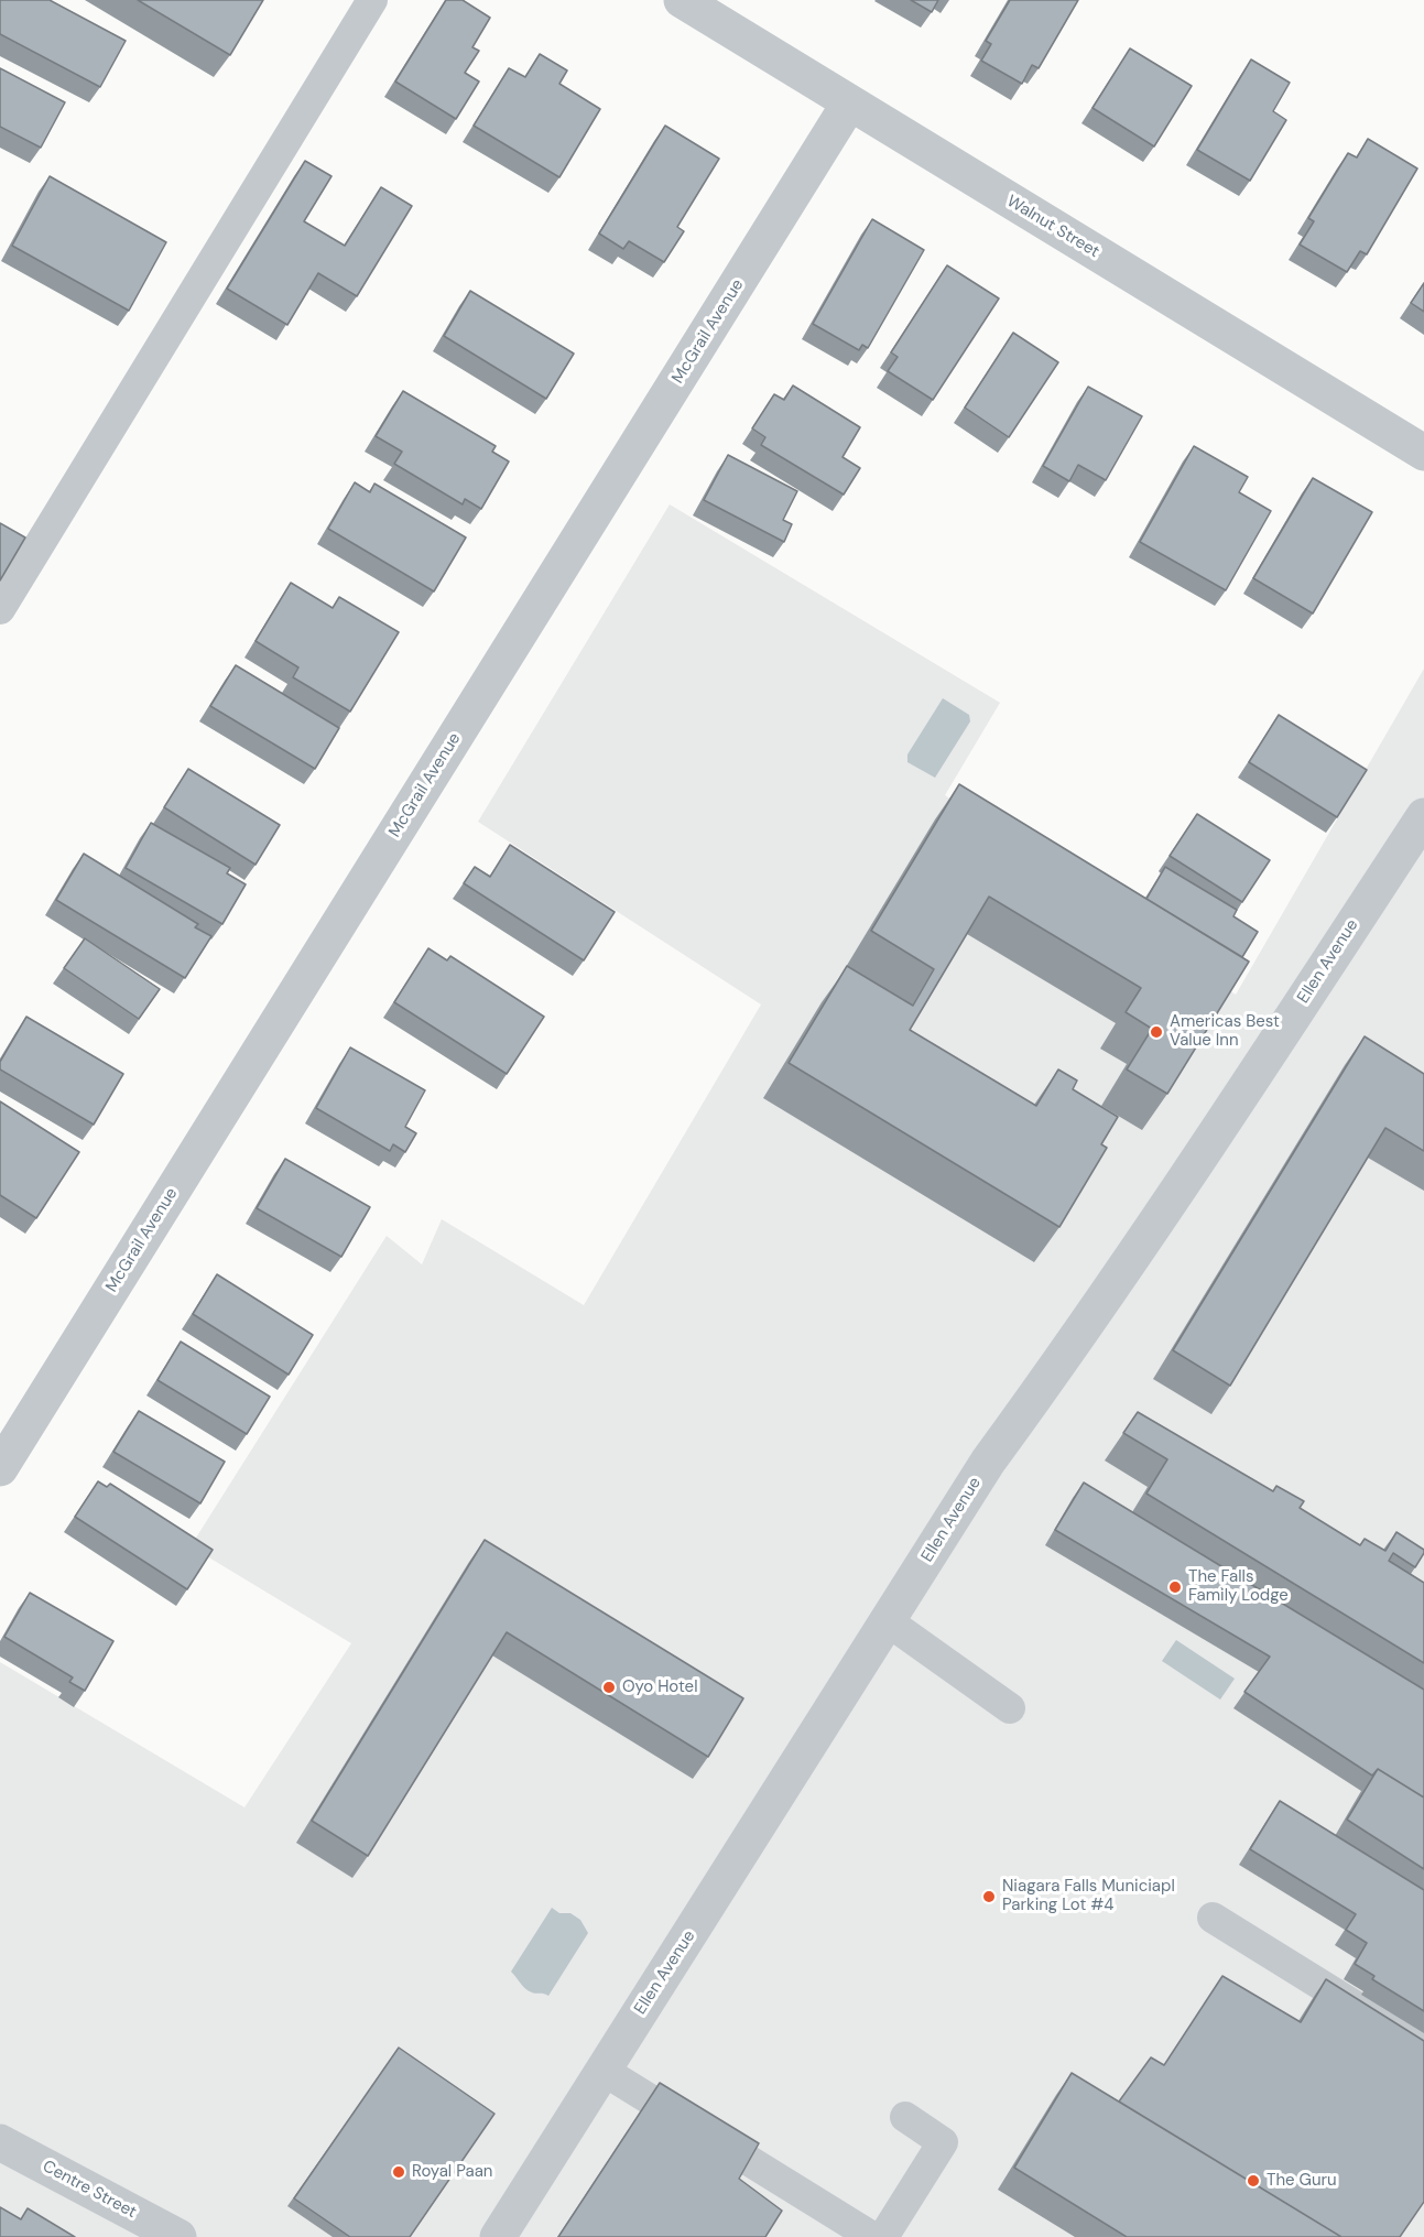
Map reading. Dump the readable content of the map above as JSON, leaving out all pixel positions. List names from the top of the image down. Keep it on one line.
{"streets":{"street":["Walnut Street","McGrail Avenue","Ellen Avenue","Centre Street"]},"crossings":[["Walnut Street","McGrail Avenue"]],"places":["Americas Best Value Inn","The Falls Family Lodge","Oyo Hotel","Niagara Falls Municiapl Parking Lot #4","Royal Paan","The Guru"]}
